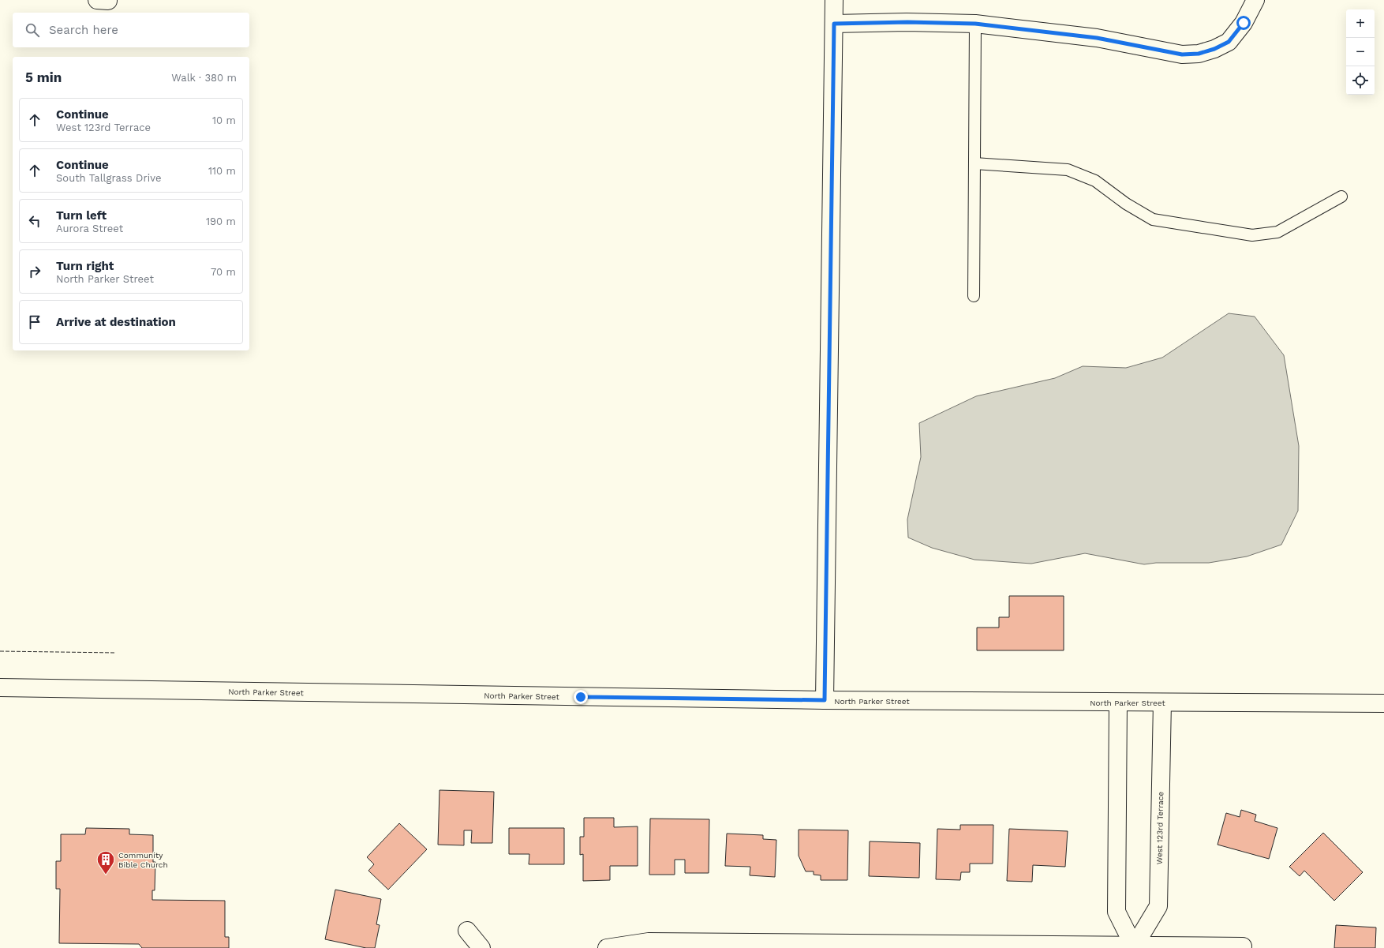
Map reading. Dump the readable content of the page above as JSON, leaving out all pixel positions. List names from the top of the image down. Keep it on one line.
{"streets":{"street":["North Parker Street","West 123rd Terrace"]},"crossings":[["North Parker Street","West 123rd Terrace"]],"places":{"building":["Community Bible Church"]},"page":{"map_buttons":["+","−"],"search":"Search here","heading":["5 min","Walk · 380 m"],"list":[["Continue","West 123rd Terrace","10 m"],["Continue","South Tallgrass Drive","110 m"],["Turn left","Aurora Street","190 m"],["Turn right","North Parker Street","70 m"],"Arrive at destination"]}}
